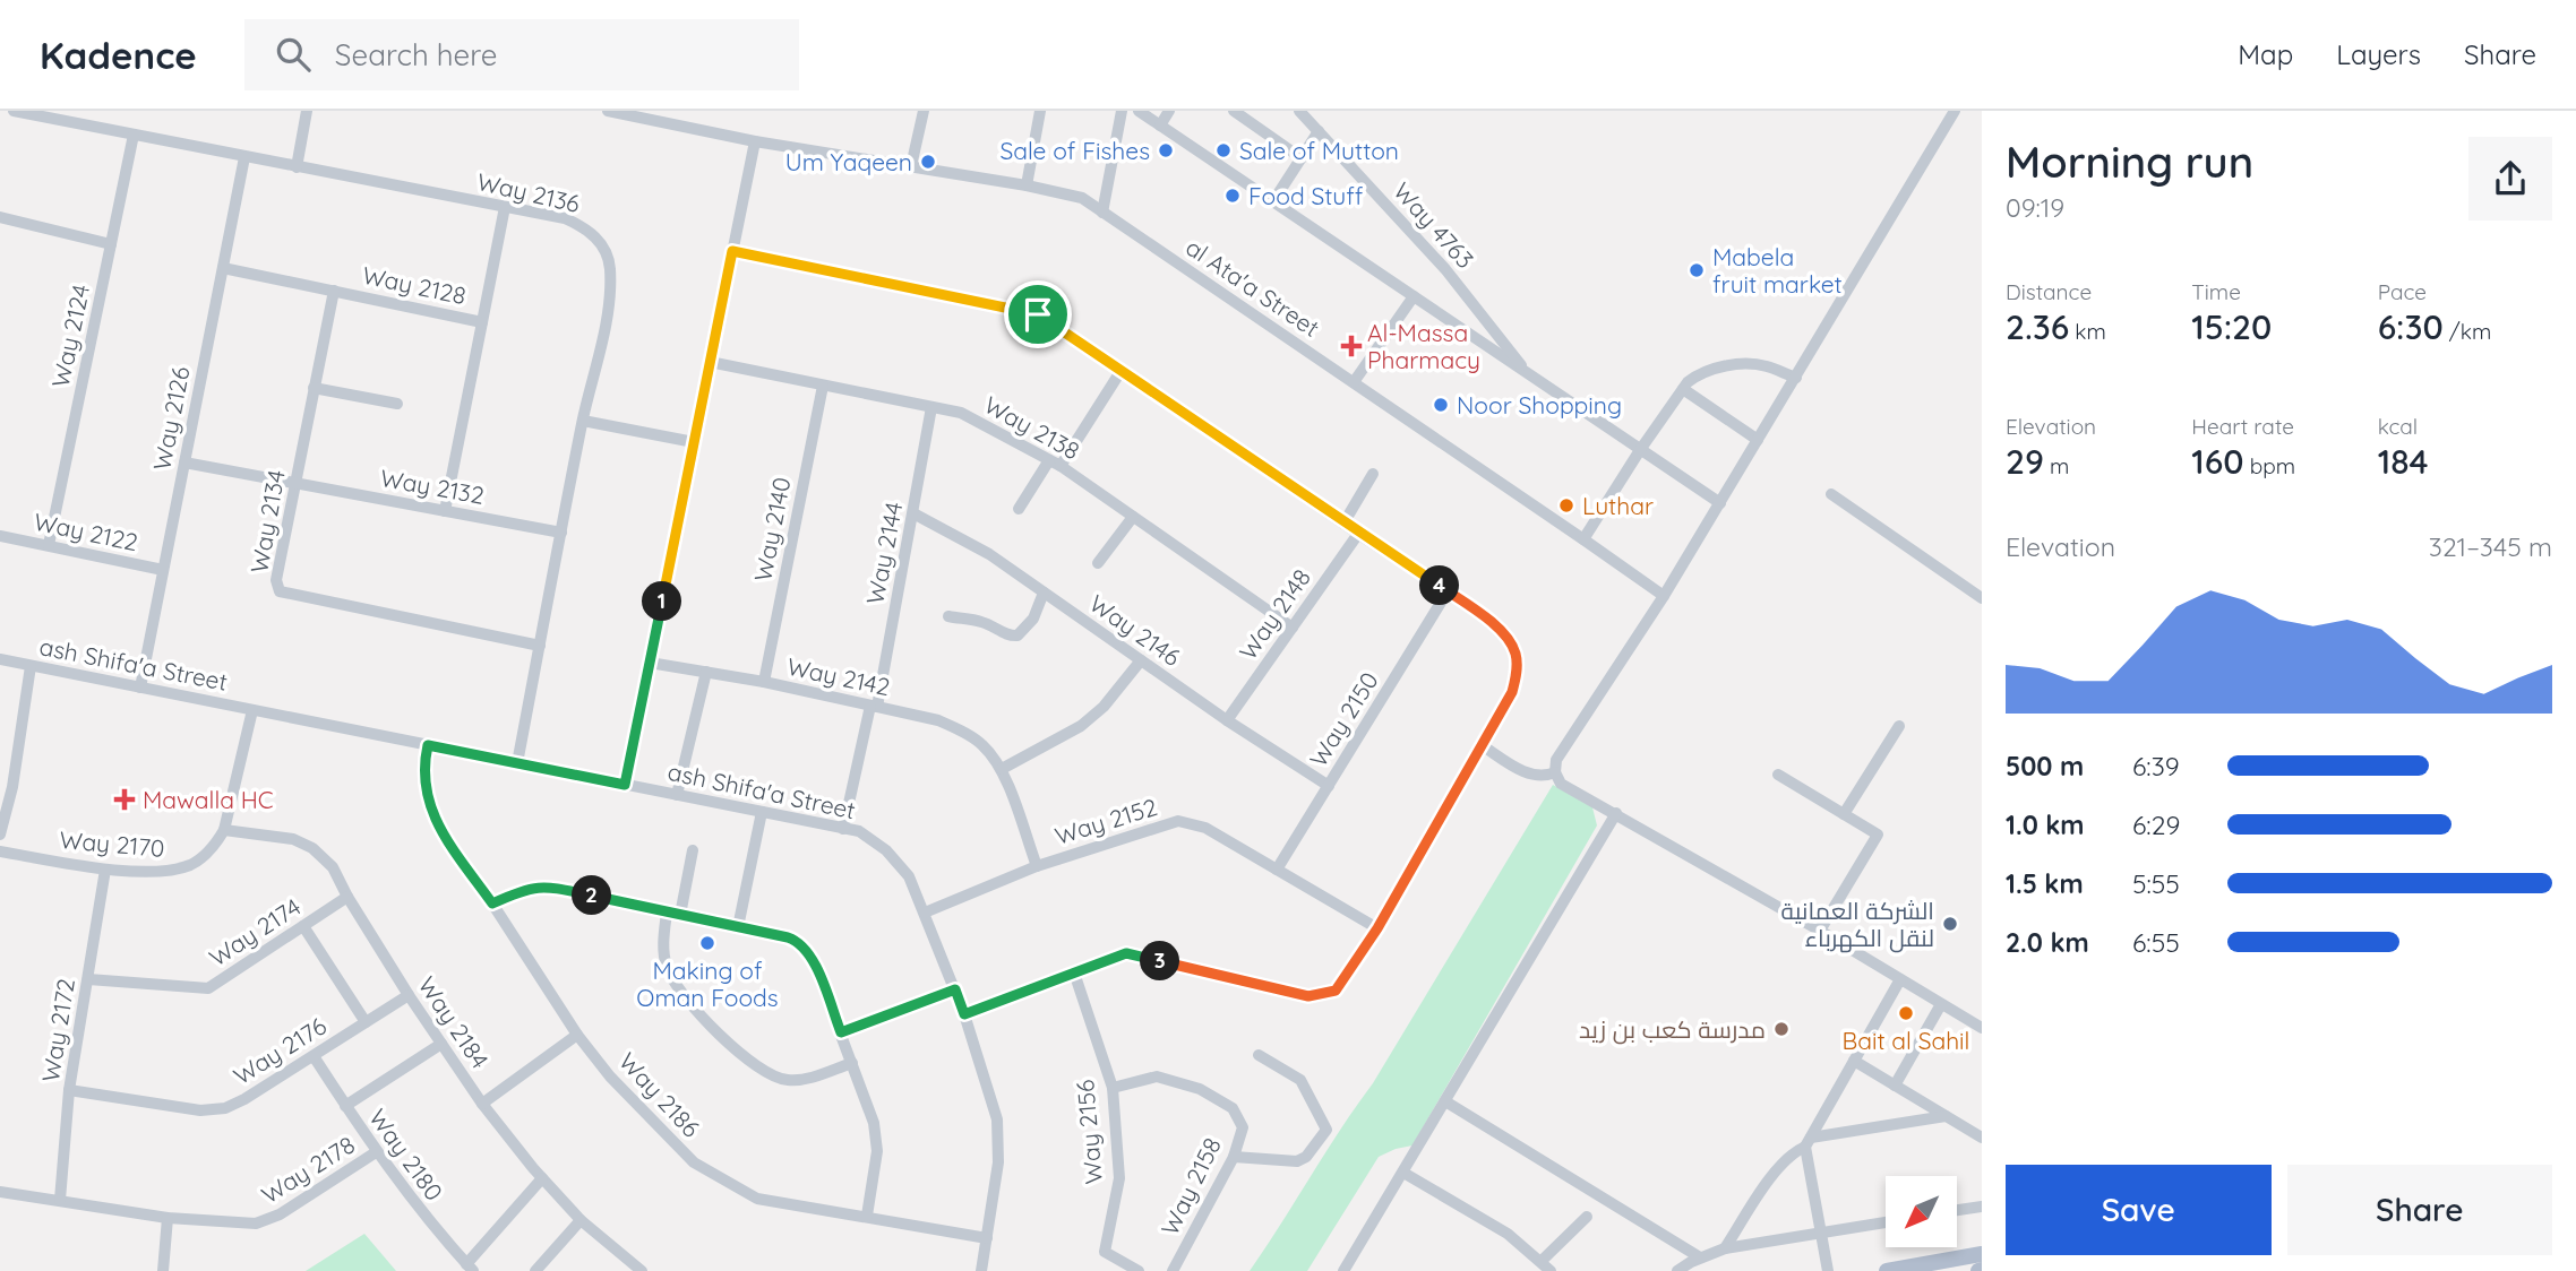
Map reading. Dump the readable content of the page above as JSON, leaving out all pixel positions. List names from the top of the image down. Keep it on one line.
{"streets":{"street":["Way 2136","Way 4763","Way 2128","al Ata'a Street","Way 2124","Way 2126","Way 2138","Way 2132","Way 2134","Way 2140","Way 2122","Way 2144","Way 2148","Way 2146","ash Shifa'a Street","Way 2142","Way 2150","Way 2152","Way 2170","Way 2174","Way 2184","Way 2172","Way 2176","Way 2186","Way 2156","Way 2180","Way 2178","Way 2158"]},"crossings":[["Way 2136","Way 2128"],["Way 2136","Way 2124"],["Way 2136","Way 2126"],["Way 2136","Way 2132"],["Way 2136","Way 2134"],["Way 2136","ash Shifa'a Street"],["Way 2128","Way 2126"],["Way 2128","Way 2134"],["Way 2124","Way 2122"],["Way 2126","Way 2132"],["Way 2126","Way 2122"],["Way 2126","ash Shifa'a Street"],["Way 2138","Way 2140"],["Way 2138","Way 2144"],["Way 2138","Way 2148"],["Way 2132","Way 2134"],["Way 2140","Way 2142"],["Way 2144","Way 2146"],["Way 2144","ash Shifa'a Street"],["Way 2144","Way 2142"],["Way 2148","Way 2146"],["Way 2146","Way 2150"],["ash Shifa'a Street","Way 2152"],["ash Shifa'a Street","Way 2170"],["ash Shifa'a Street","Way 2186"],["Way 2142","Way 2152"],["Way 2150","Way 2152"],["Way 2170","Way 2184"],["Way 2170","Way 2172"],["Way 2174","Way 2184"],["Way 2174","Way 2172"],["Way 2184","Way 2176"],["Way 2172","Way 2176"],["Way 2172","Way 2178"],["Way 2176","Way 2180"],["Way 2156","Way 2158"],["Way 2180","Way 2178"]],"places":{"other":["Sale of Fishes","Sale of Mutton","Um Yaqeen","Food Stuff","Mabela fruit market","Noor Shopping","Luthar","الشرکة العمانیة لنقل الکهرباء","Making of Oman Foods","Bait al Sahil","مدرسة كعب بن زيد"],"health":["Al-Massa Pharmacy","Mawalla HC"]},"north":"bottom left","page":{"header":"Kadence","search":"Search here","nav":["Map","Layers","Share"],"heading":["Morning run","09:19"],"stats":[["Distance","2.36 km"],["Time","15:20"],["Pace","6:30 /km"],["Elevation","29 m"],["Heart rate","160 bpm"],["kcal","184"]],"chart":["Elevation","321–345 m"],"pins":["4","1","2","3"],"list":[{"name":"500 m","note":"6:39"},{"name":"1.0 km","note":"6:29"},{"name":"1.5 km","note":"5:55"},{"name":"2.0 km","note":"6:55"}],"buttons":["Save","Share"]}}
